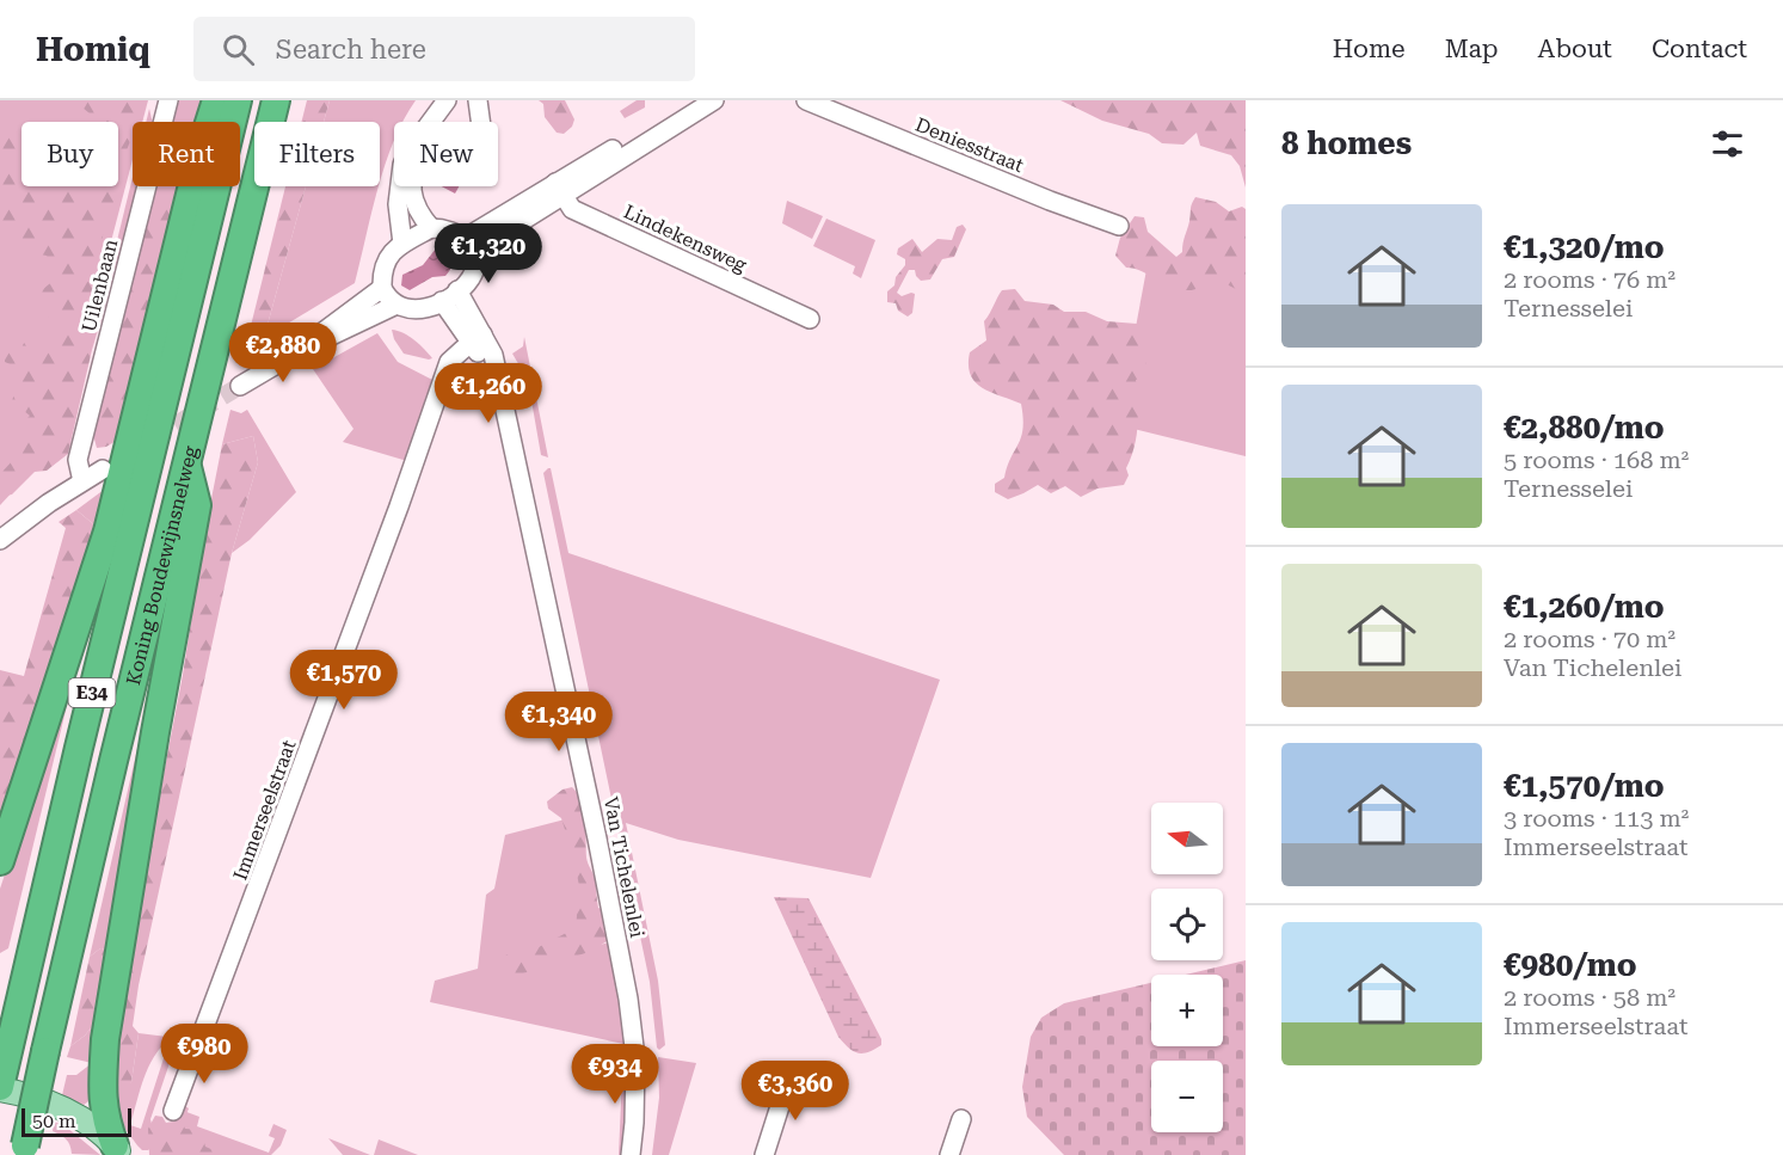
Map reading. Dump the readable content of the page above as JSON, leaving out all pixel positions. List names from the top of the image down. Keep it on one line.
{"streets":{"highway":["Koning Boudewijnsnelweg","E34"],"street":["Deniesstraat","Lindekensweg","Uilenbaan","Immerseelstraat","Van Tichelenlei"]},"crossings":[["Immerseelstraat","Van Tichelenlei"]],"scale_bar":"50 m","north":"left","page":{"header":"Homiq","search":"Search here","nav":["Home","Map","About","Contact"],"heading":"8 homes","chip":["Buy","Rent","Filters","New"],"list":[{"name":"€1,320/mo","note":"2 rooms · 76 m² · Ternesselei"},{"name":"€2,880/mo","note":"5 rooms · 168 m² · Ternesselei"},{"name":"€1,260/mo","note":"2 rooms · 70 m² · Van Tichelenlei"},{"name":"€1,570/mo","note":"3 rooms · 113 m² · Immerseelstraat"},{"name":"€980/mo","note":"2 rooms · 58 m² · Immerseelstraat"}],"price":["€1,320","€2,880","€1,260","€1,570","€1,340","€980","€934","€3,360"],"map_buttons":["+","−"],"scale":"50 m"}}
